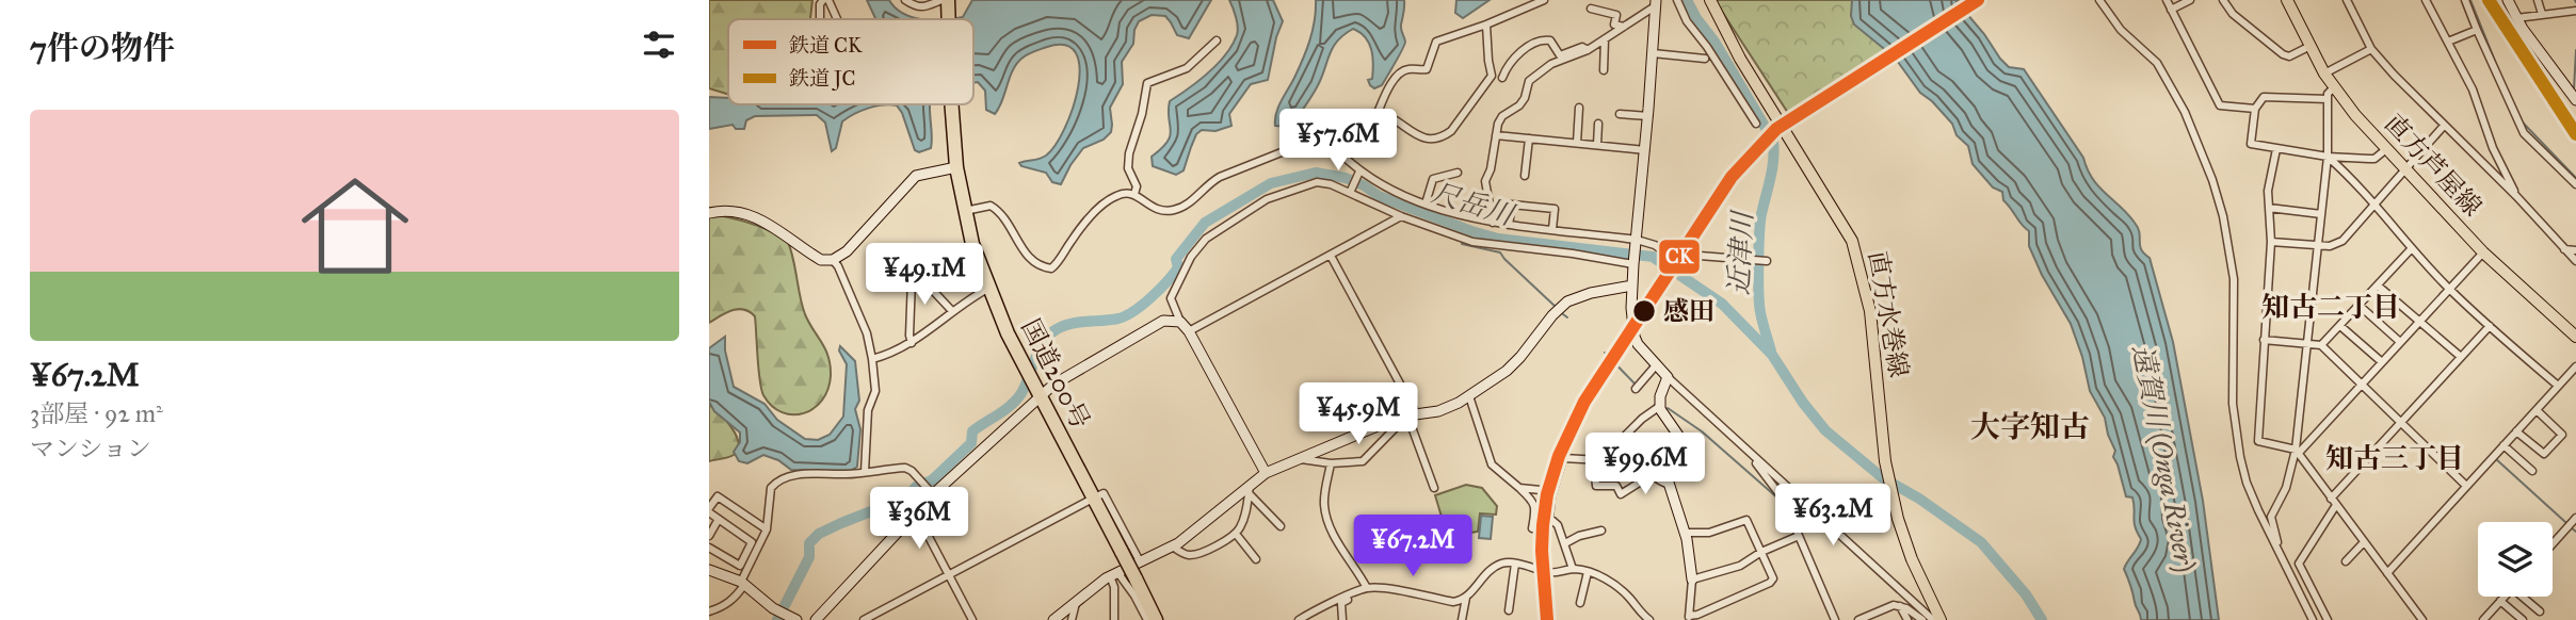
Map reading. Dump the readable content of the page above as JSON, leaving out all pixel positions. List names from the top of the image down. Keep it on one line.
{"streets":{"highway":["国道200号"],"main road":["直方芦屋線","直方水巻線"]},"districts":["知古二丁目","大字知古","知古三丁目"],"water":["尺岳川","近津川","遠賀川 (Onga River)"],"places":["感田"],"lines":["rail line CK","rail line JC"],"legend":["鉄道 CK","鉄道 JC"],"page":{"heading":"7件の物件","list":[{"name":"¥67.2M","note":"3部屋 · 92 m² · マンション"}],"price":["¥57.6M","¥49.1M","¥45.9M","¥99.6M","¥63.2M","¥36M","¥67.2M"]}}
